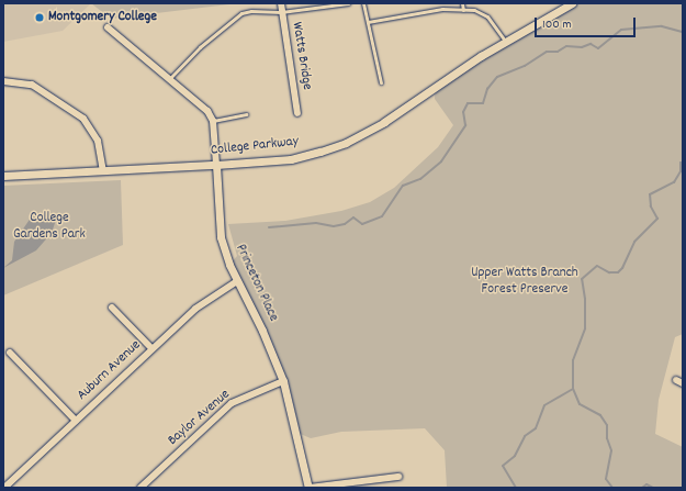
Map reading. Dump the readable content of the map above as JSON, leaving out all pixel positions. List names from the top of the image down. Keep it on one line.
{"streets":{"street":["Watts Bridge","College Parkway","Princeton Place","Auburn Avenue","Baylor Avenue"]},"crossings":[["College Parkway","Princeton Place"],["Princeton Place","Auburn Avenue"],["Princeton Place","Baylor Avenue"]],"parks":["College Gardens Park","Upper Watts Branch Forest Preserve"],"places":["Montgomery College"],"scale_bar":"100 m"}
